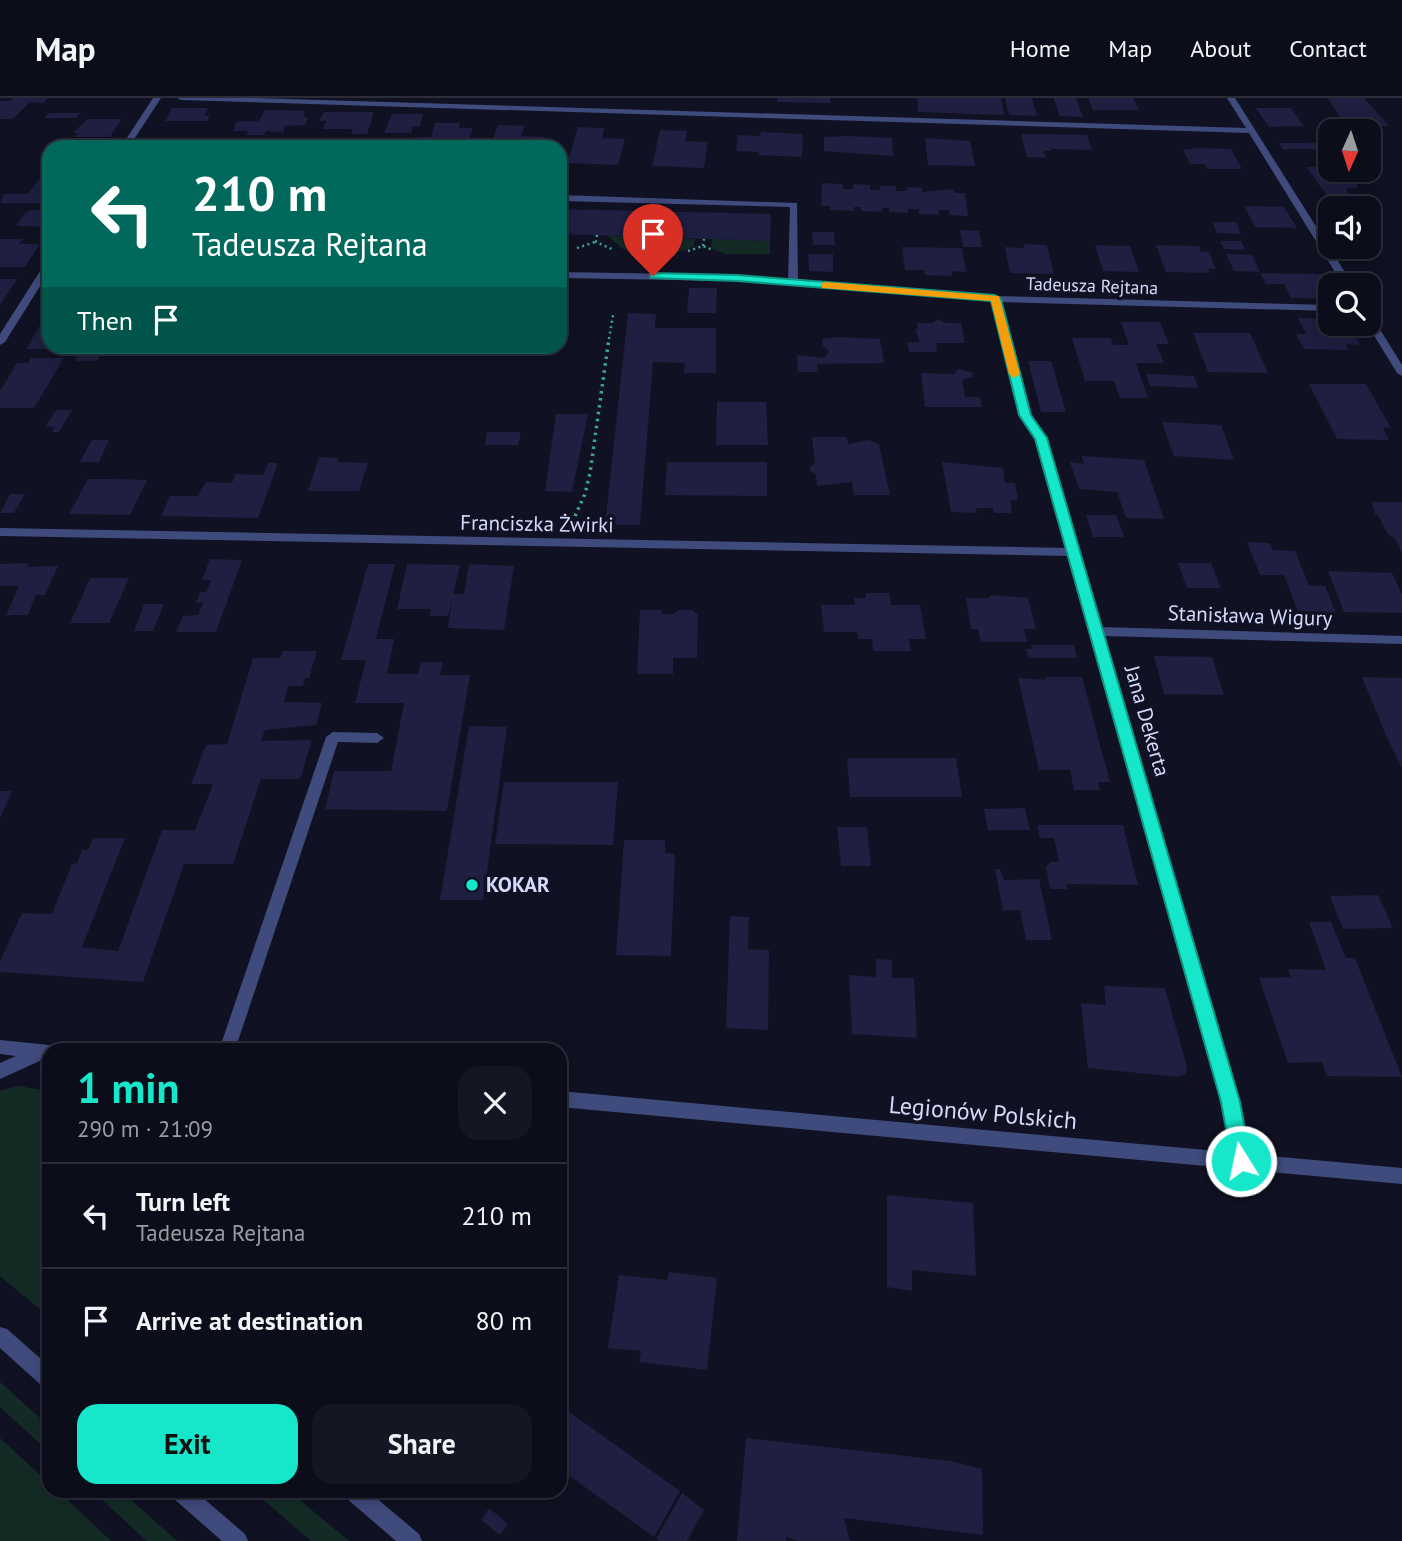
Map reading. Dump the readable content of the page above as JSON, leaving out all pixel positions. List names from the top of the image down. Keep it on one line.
{"streets":{"street":["Tadeusza Rejtana","Franciszka Żwirki","Stanisława Wigury","Jana Dekerta","Legionów Polskich"]},"crossings":[["Tadeusza Rejtana","Jana Dekerta"],["Franciszka Żwirki","Jana Dekerta"],["Stanisława Wigury","Jana Dekerta"],["Jana Dekerta","Legionów Polskich"]],"places":["KOKAR"],"north":"bottom","page":{"header":"Map","nav":["Home","Map","About","Contact"],"turn":["210 m","Tadeusza Rejtana"],"then":"Then","heading":["1 min","290 m · 21:09"],"list":[{"name":"Turn left","note":"Tadeusza Rejtana","value":"210 m"},{"name":"Arrive at destination","value":"80 m"}],"buttons":["Exit","Share"]}}
